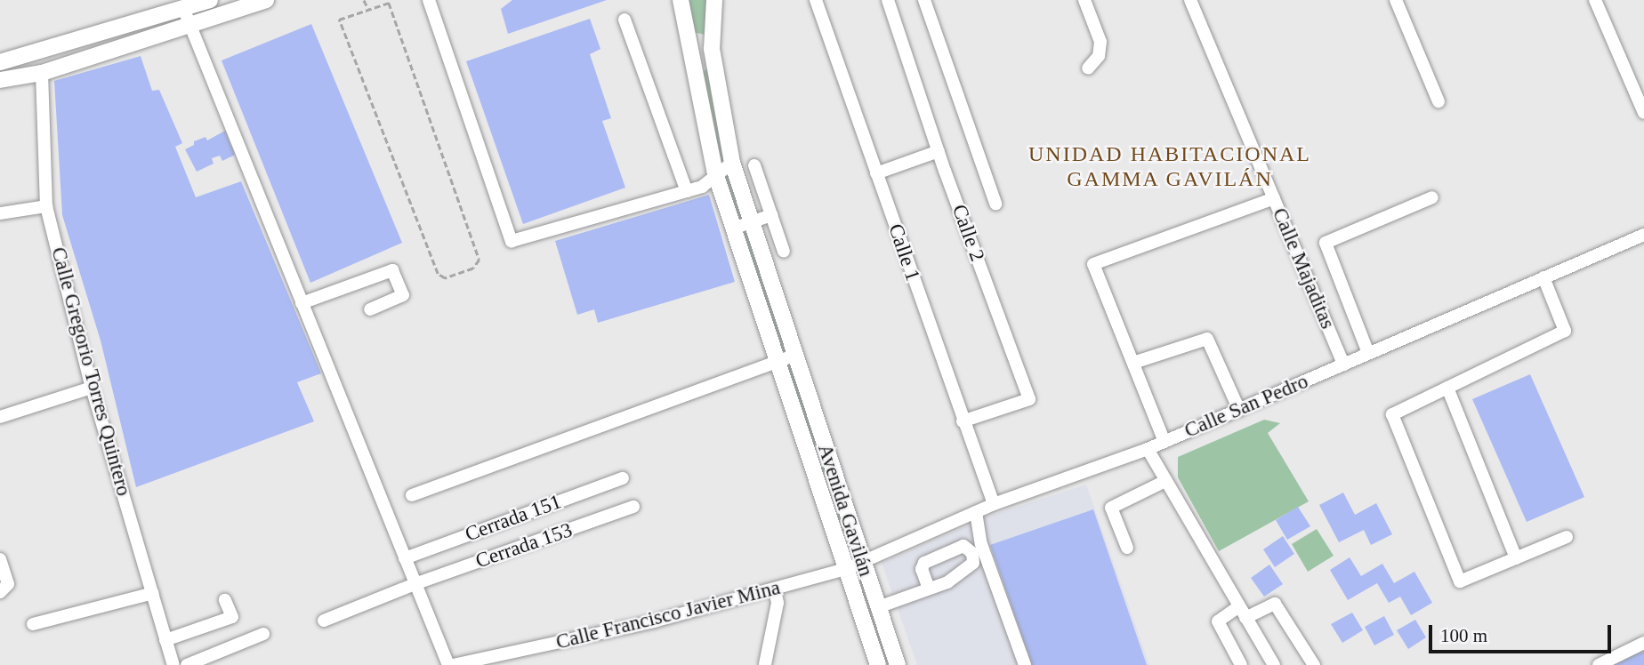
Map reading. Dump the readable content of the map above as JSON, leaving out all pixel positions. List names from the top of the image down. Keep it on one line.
{"streets":{"main road":["Avenida Gavilán"],"street":["Calle 2","Calle 1","Calle Majaditas","Calle Gregorio Torres Quintero","Calle San Pedro","Cerrada 151","Cerrada 153","Calle Francisco Javier Mina"]},"crossings":[["Calle 2","Calle 1"],["Calle 1","Calle San Pedro"],["Calle Majaditas","Calle San Pedro"],["Calle San Pedro","Avenida Gavilán"],["Calle San Pedro","Calle Francisco Javier Mina"],["Avenida Gavilán","Calle Francisco Javier Mina"]],"districts":["UNIDAD HABITACIONAL GAMMA GAVILÁN"],"scale_bar":"100 m"}
